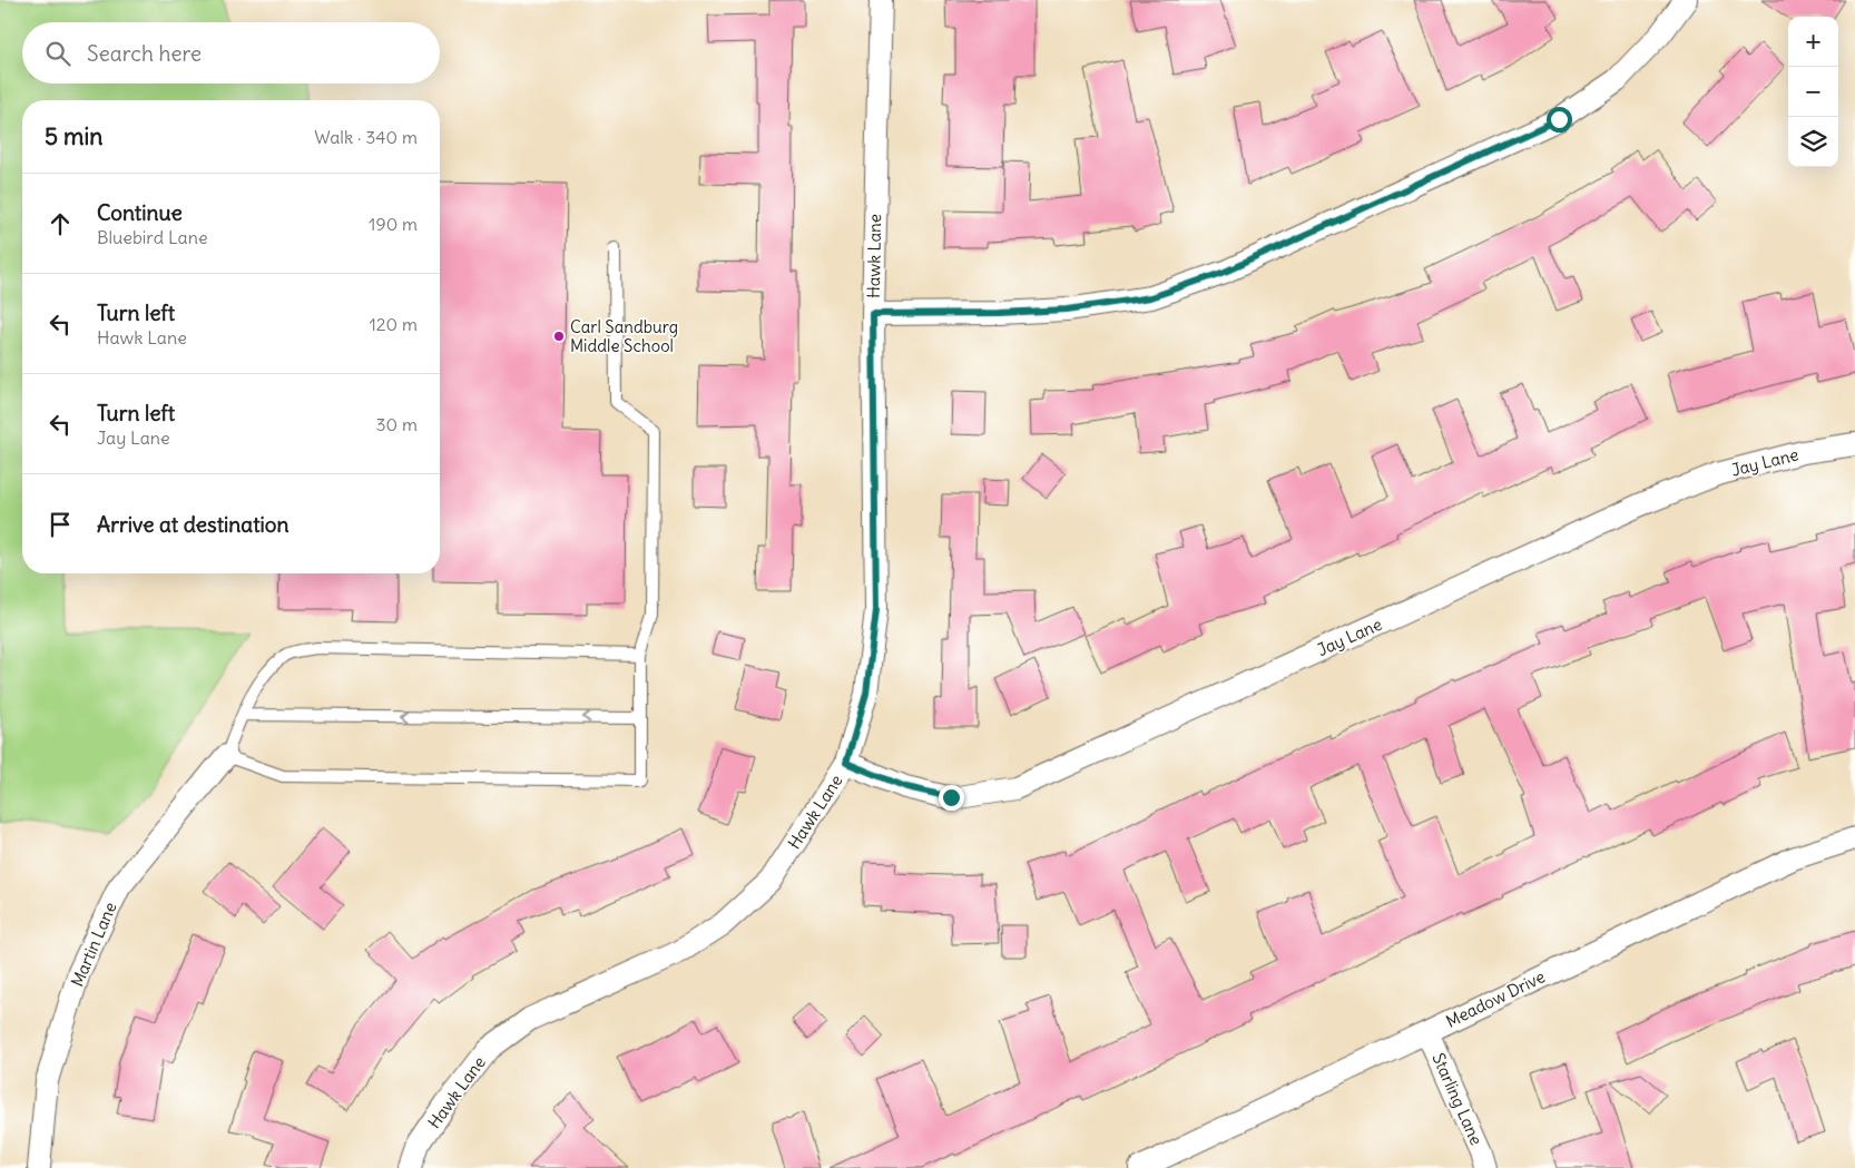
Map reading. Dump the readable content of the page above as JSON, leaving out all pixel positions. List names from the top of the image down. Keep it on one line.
{"streets":{"street":["Hawk Lane","Jay Lane","Martin Lane","Meadow Drive","Starling Lane"]},"crossings":[["Hawk Lane","Jay Lane"],["Meadow Drive","Starling Lane"]],"places":["Carl Sandburg Middle School"],"page":{"map_buttons":["+","−"],"search":"Search here","heading":["5 min","Walk · 340 m"],"list":[["Continue","Bluebird Lane","190 m"],["Turn left","Hawk Lane","120 m"],["Turn left","Jay Lane","30 m"],"Arrive at destination"]}}
